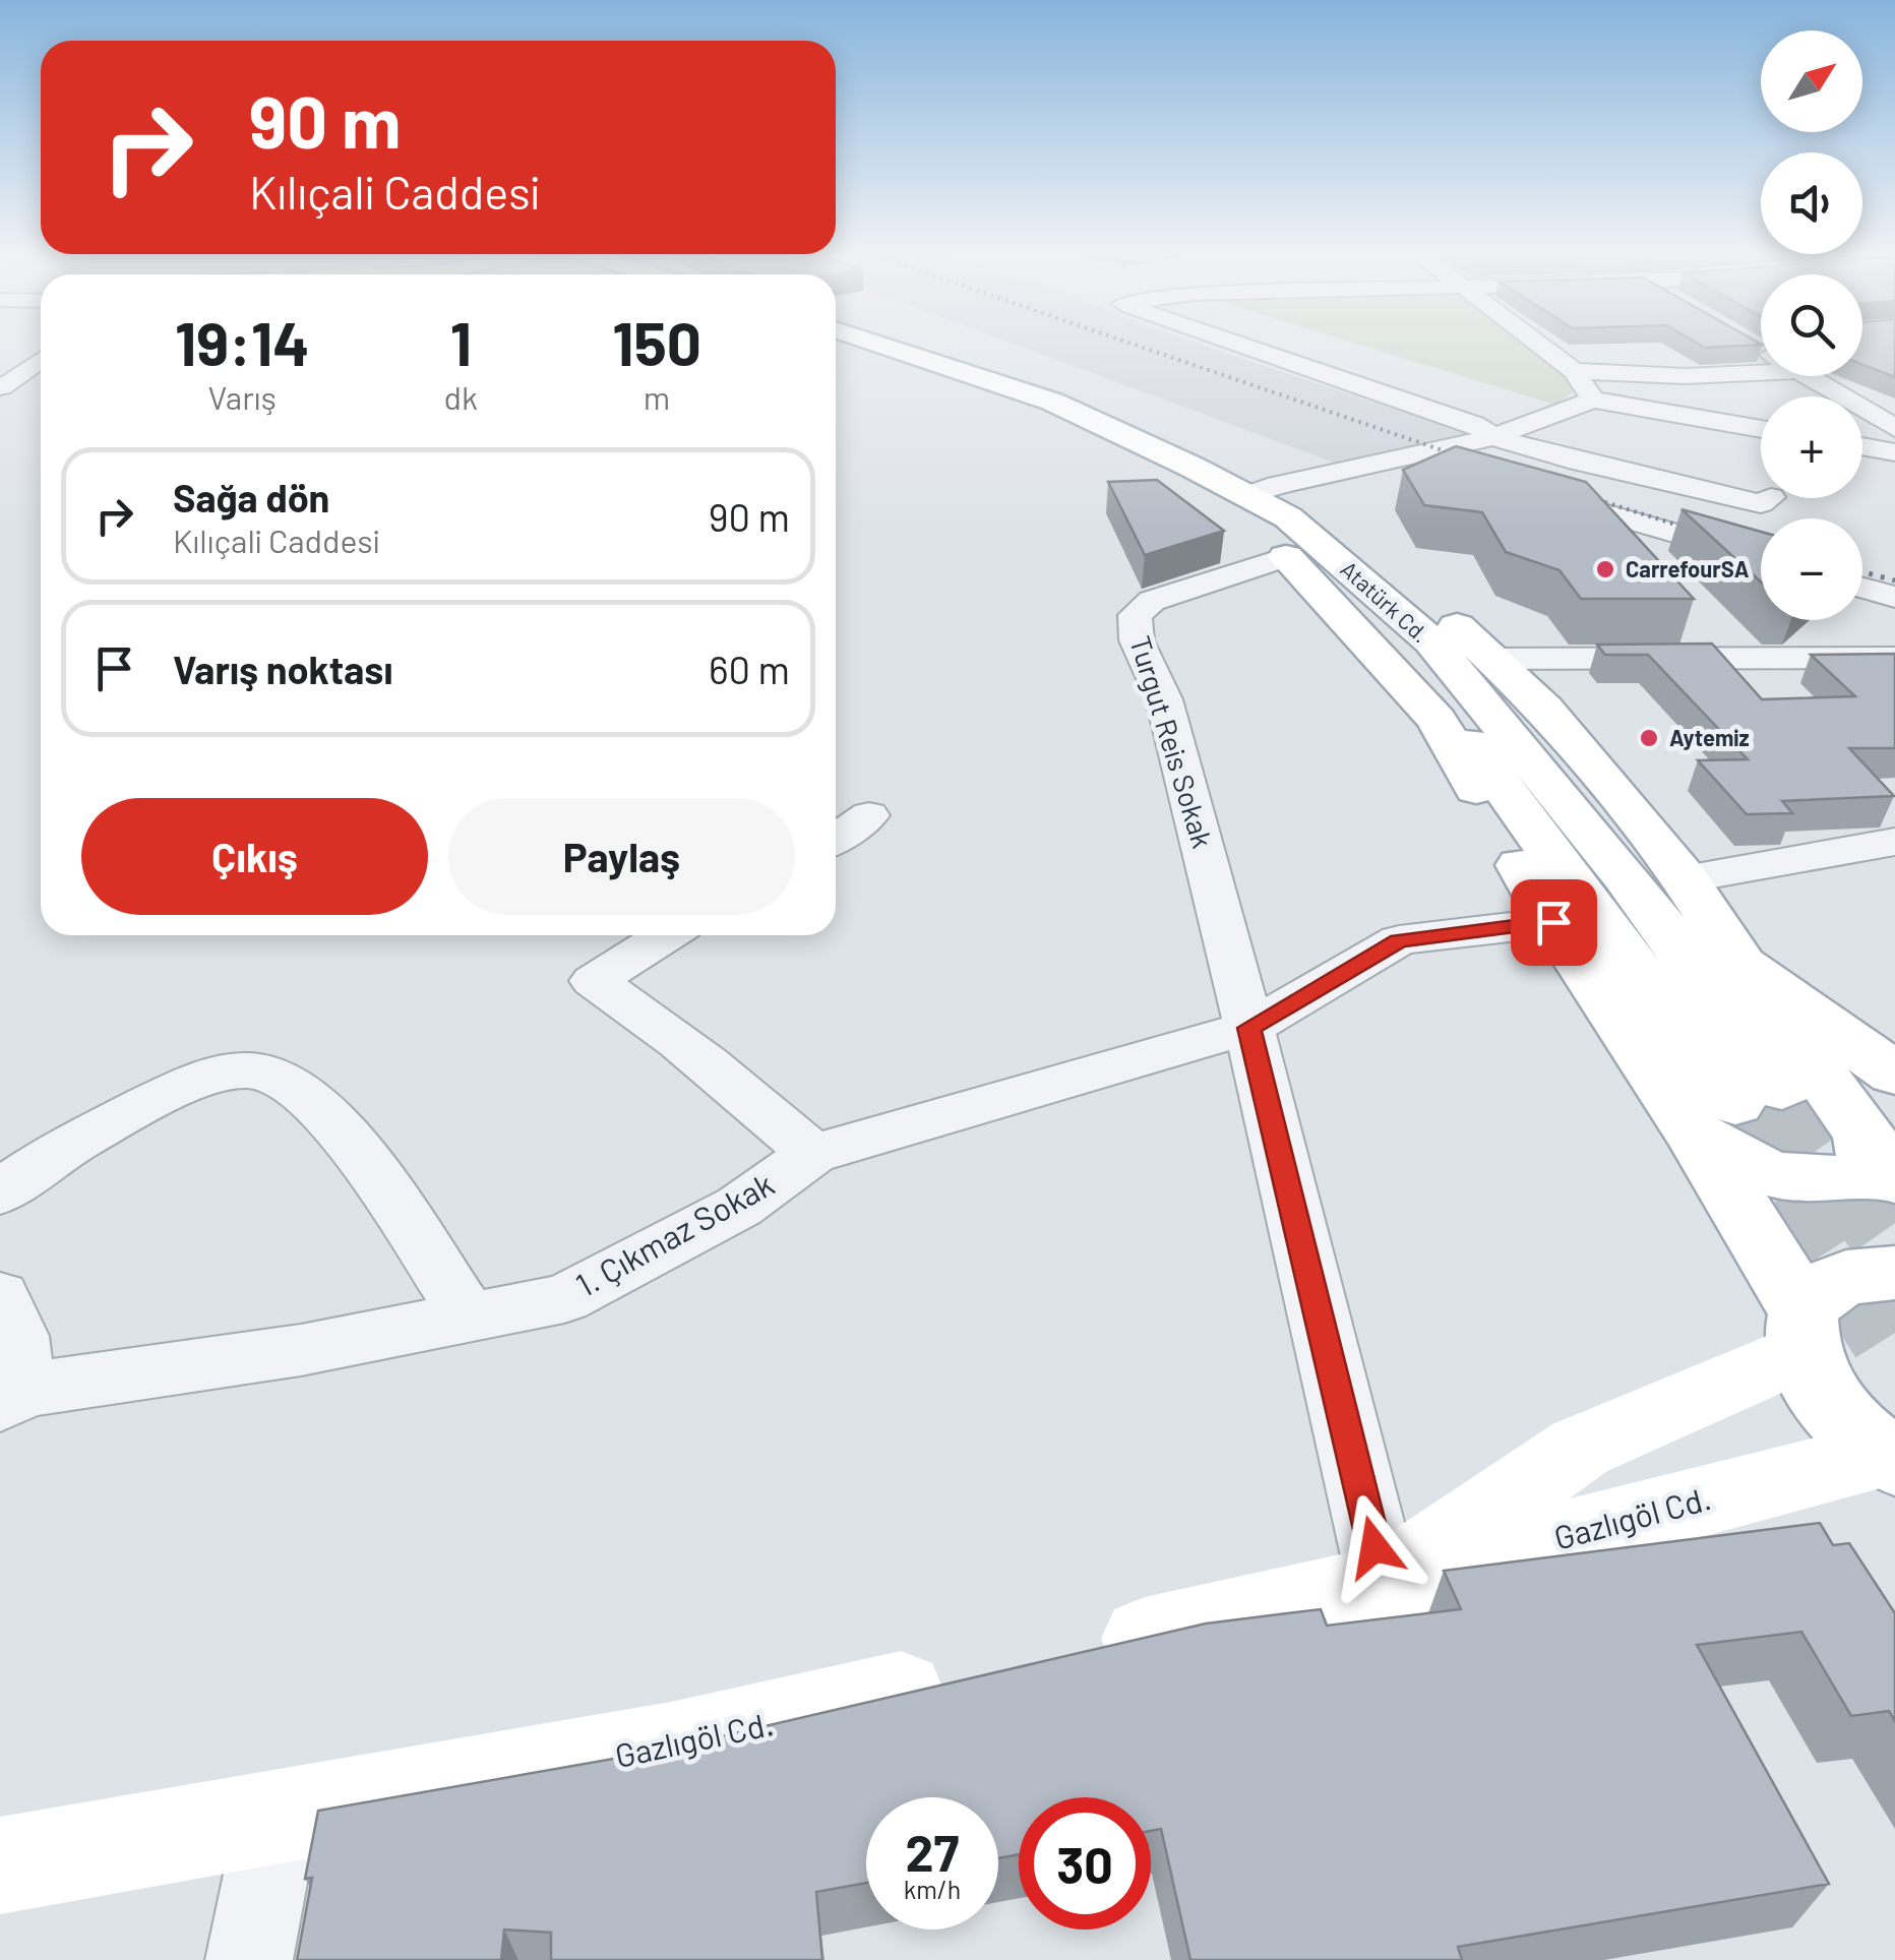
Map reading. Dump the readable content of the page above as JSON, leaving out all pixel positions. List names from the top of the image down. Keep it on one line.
{"streets":{"main road":["Atatürk Cd.","Gazlıgöl Cd."],"street":["Turgut Reis Sokak","1. Çıkmaz Sokak"]},"crossings":[["Atatürk Cd.","Turgut Reis Sokak"],["Turgut Reis Sokak","1. Çıkmaz Sokak"]],"places":["CarrefourSA","Aytemiz"],"north":"top right","page":{"map_buttons":["+","−"],"turn":["90 m","Kılıçali Caddesi"],"eta":["19:14","Varış","1","dk","150","m"],"list":[{"name":"Sağa dön","note":"Kılıçali Caddesi","value":"90 m"},{"name":"Varış noktası","value":"60 m"}],"buttons":["Çıkış","Paylaş"],"speed":"27 km/h","limit":"30"}}
